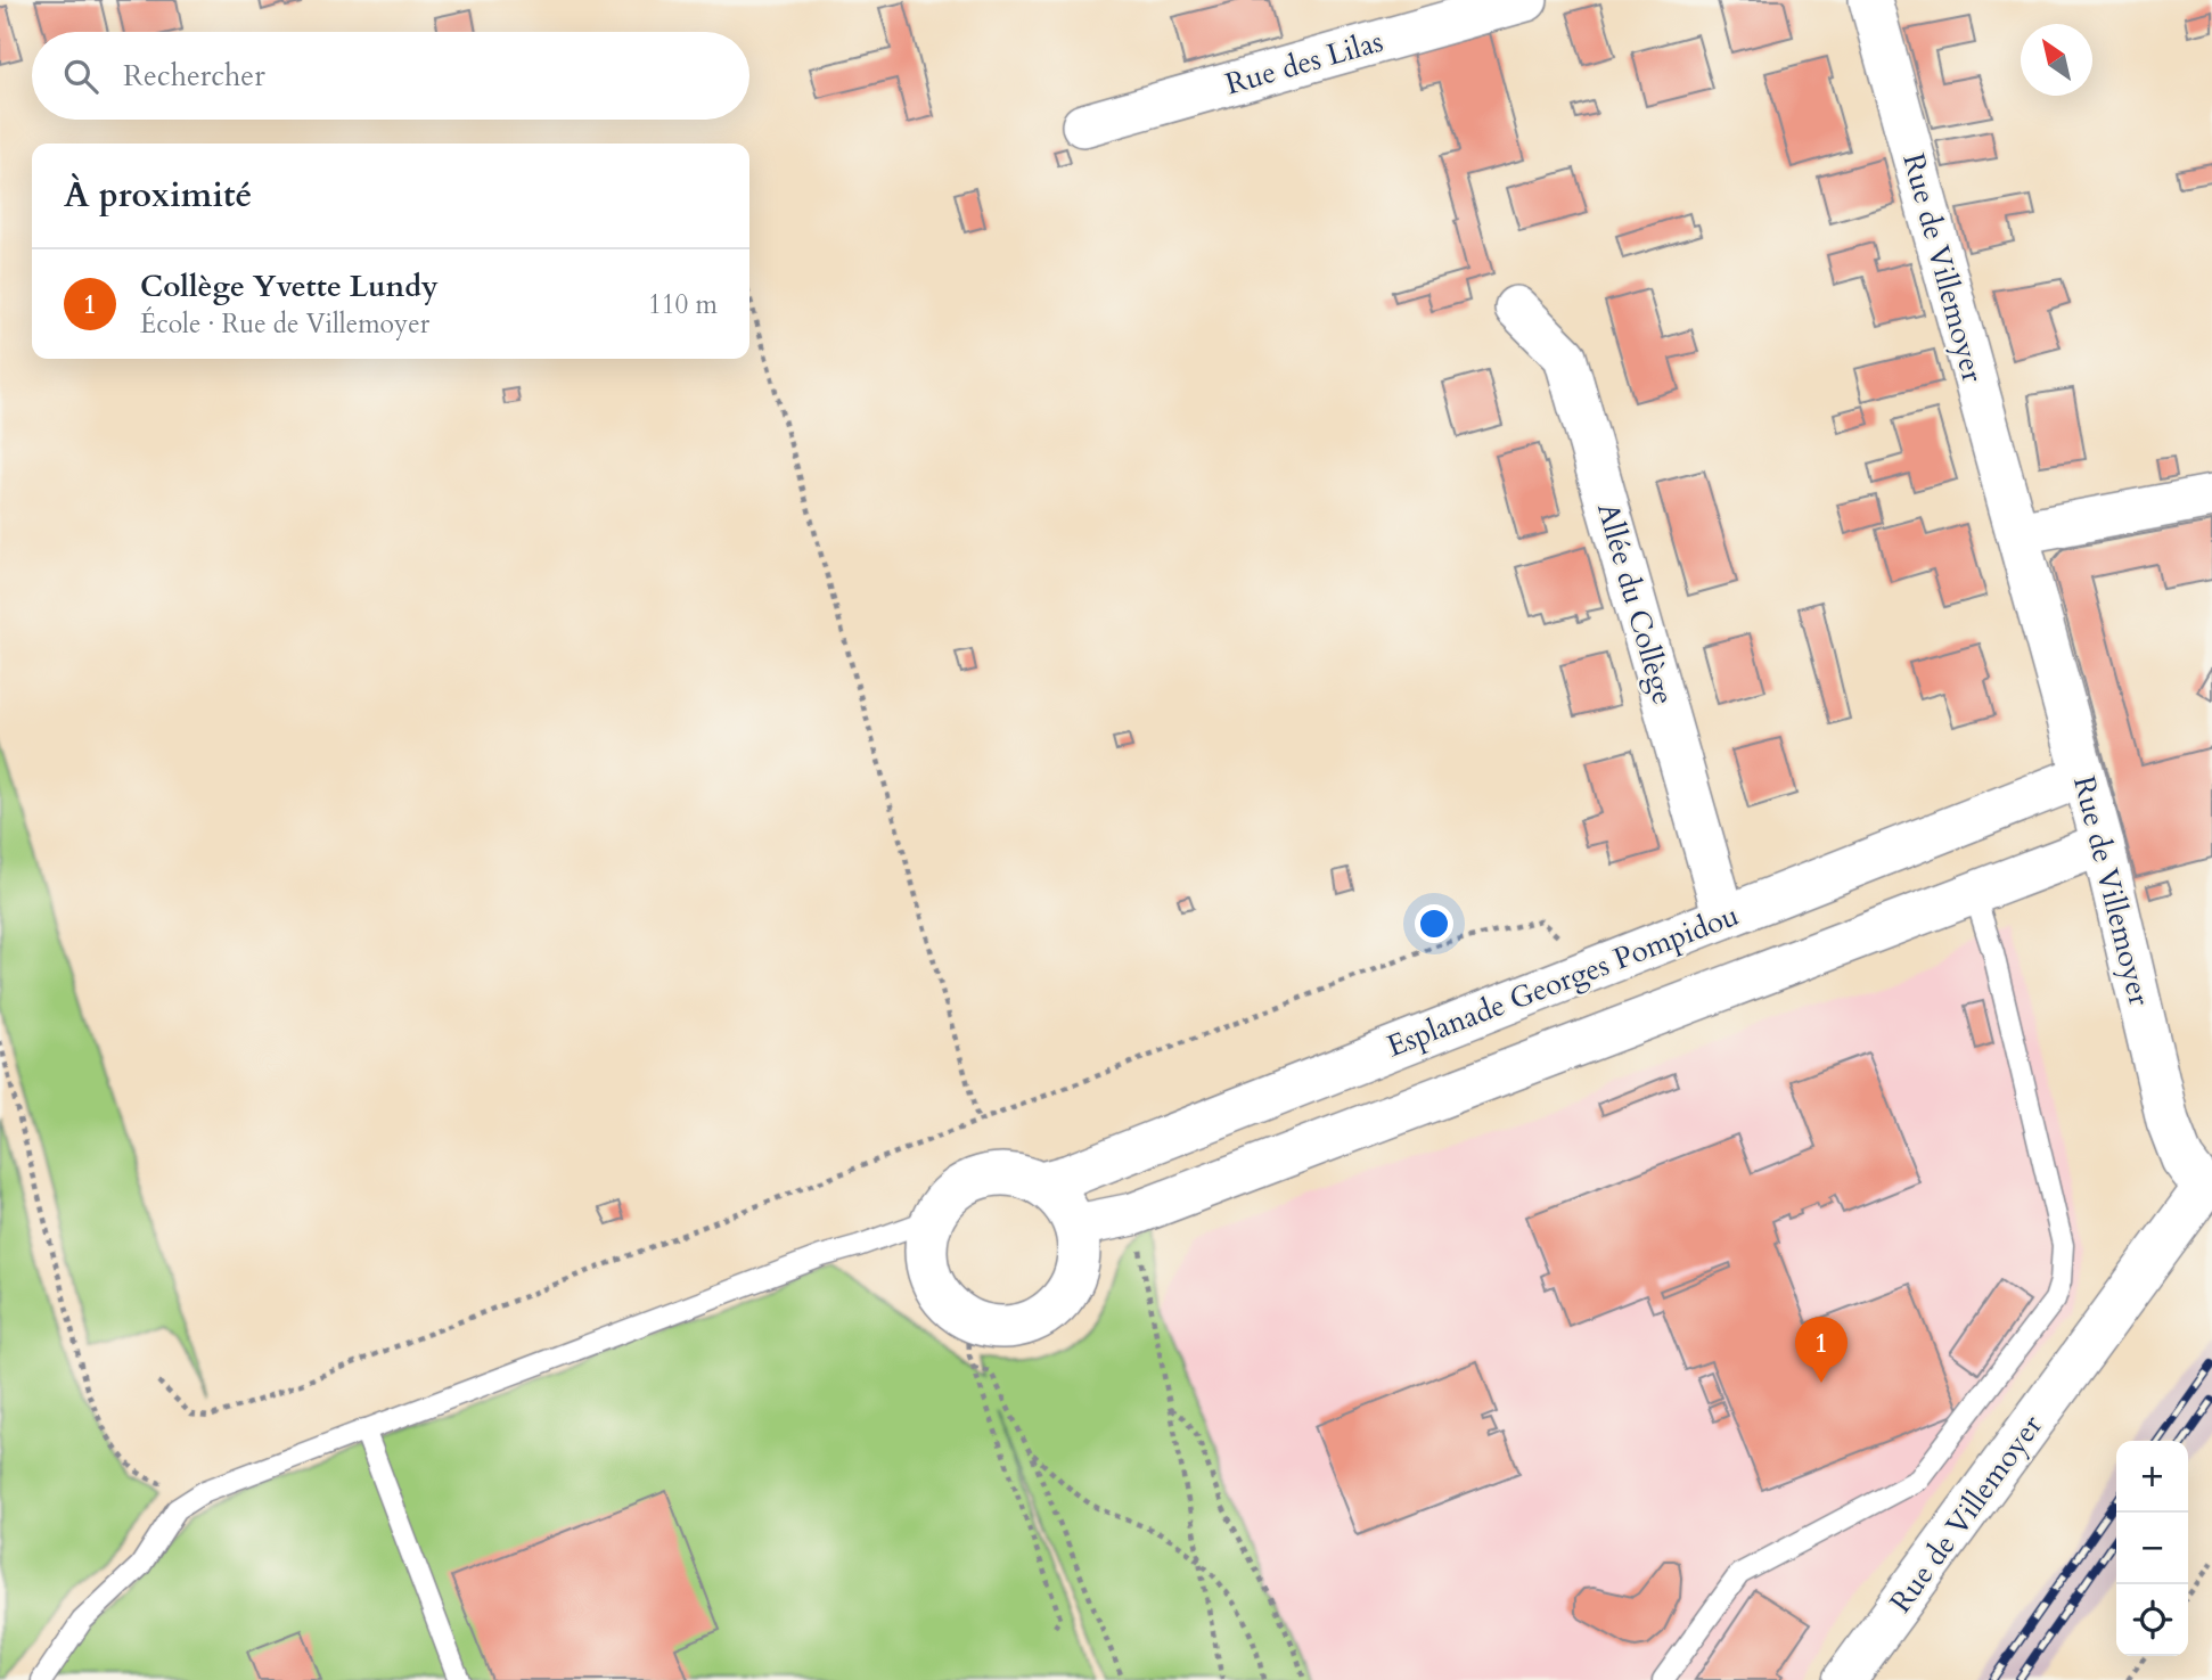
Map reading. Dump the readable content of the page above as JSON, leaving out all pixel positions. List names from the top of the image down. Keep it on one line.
{"streets":{"street":["Rue des Lilas","Rue de Villemoyer","Allée du Collège","Esplanade Georges Pompidou"]},"crossings":[["Rue de Villemoyer","Esplanade Georges Pompidou"],["Allée du Collège","Esplanade Georges Pompidou"]],"north":"top left","page":{"search":"Rechercher","heading":"À proximité","list":[{"mark":"1","name":"Collège Yvette Lundy","note":"École · Rue de Villemoyer","value":"110 m"}],"pins":"1","map_buttons":["+","−"]}}
